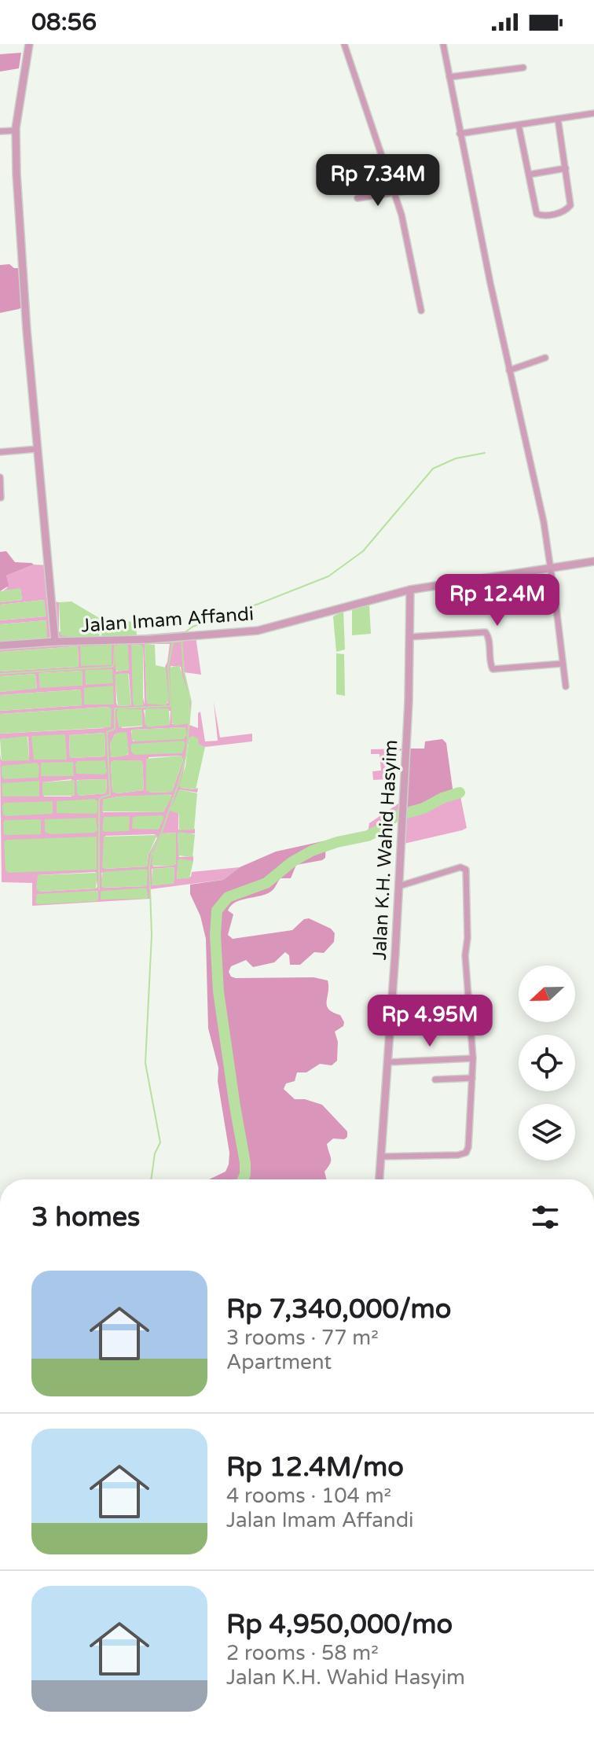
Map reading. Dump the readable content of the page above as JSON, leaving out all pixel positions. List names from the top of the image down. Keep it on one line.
{"streets":{"street":["Jalan Imam Affandi","Jalan K.H. Wahid Hasyim"]},"crossings":[["Jalan Imam Affandi","Jalan K.H. Wahid Hasyim"]],"north":"left","page":{"status":"08:56","price":["Rp 7.34M","Rp 12.4M","Rp 4.95M"],"heading":"3 homes","list":[{"name":"Rp 7,340,000/mo","note":"3 rooms · 77 m² · Apartment"},{"name":"Rp 12.4M/mo","note":"4 rooms · 104 m² · Jalan Imam Affandi"},{"name":"Rp 4,950,000/mo","note":"2 rooms · 58 m² · Jalan K.H. Wahid Hasyim"}]}}
